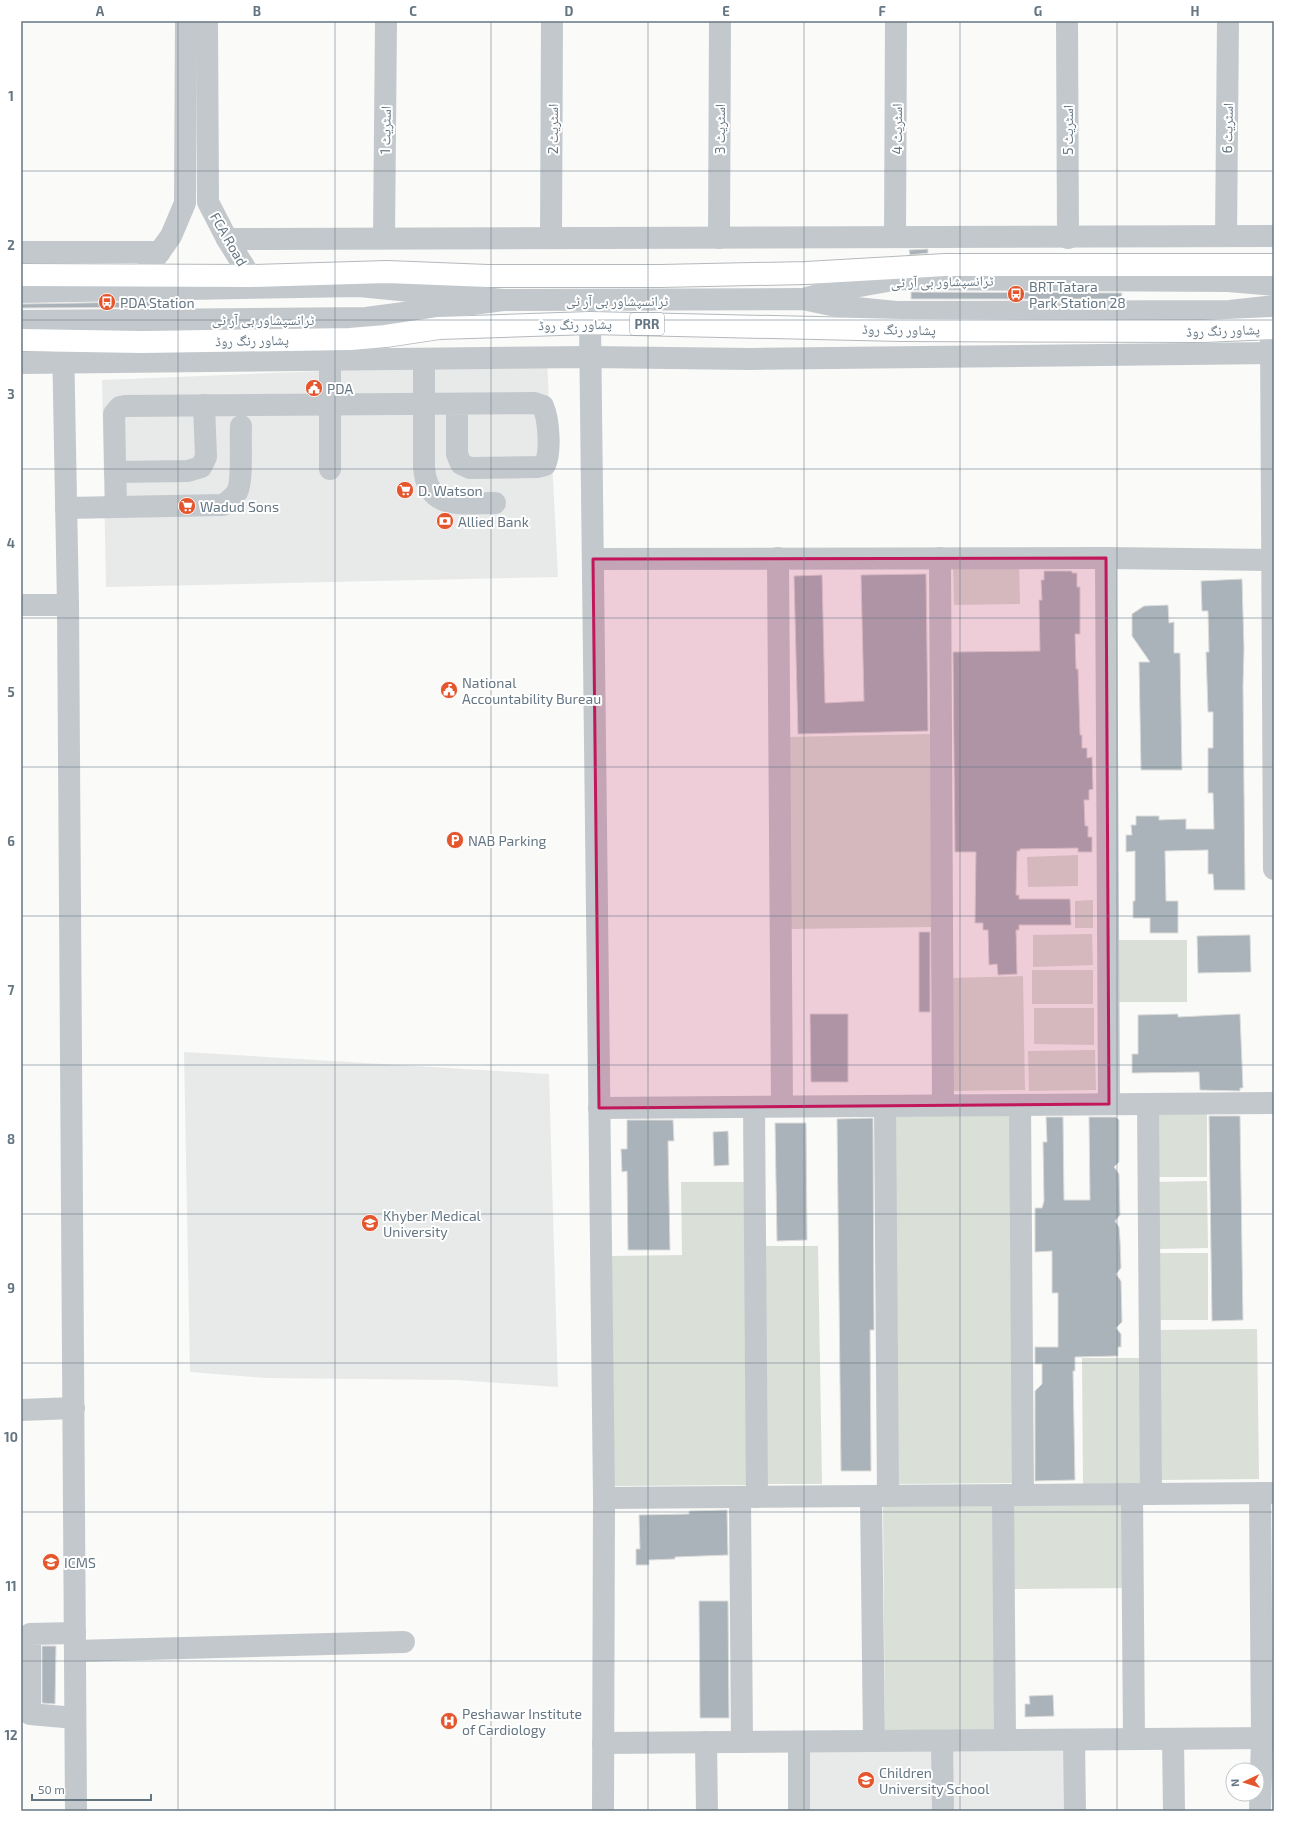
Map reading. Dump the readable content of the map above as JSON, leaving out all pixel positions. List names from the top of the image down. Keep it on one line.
{"streets":{"highway":["پشاور رنگ روڈ","PRR"],"street":["اسٹریٹ 6","اسٹریٹ 2","اسٹریٹ 3","اسٹریٹ 4","اسٹریٹ 1","اسٹریٹ 5","FCA Road","ٹرانسپشاور بی آر ٹی"]},"places":{"bus stop":["BRT Tatara Park Station 28","PDA Station"],"public building":["PDA","National Accountability Bureau"],"supermarket":["D. Watson","Wadud Sons"],"bank":["Allied Bank"],"parking":["NAB Parking"],"school or university":["Khyber Medical University","ICMS","Children University School"],"hospital":["Peshawar Institute of Cardiology"]},"scale_bar":"50 m","north":"left","grid":{"columns":["A","B","C","D","E","F","G","H"],"rows":["1","2","3","4","5","6","7","8","9","10","11","12"]}}
